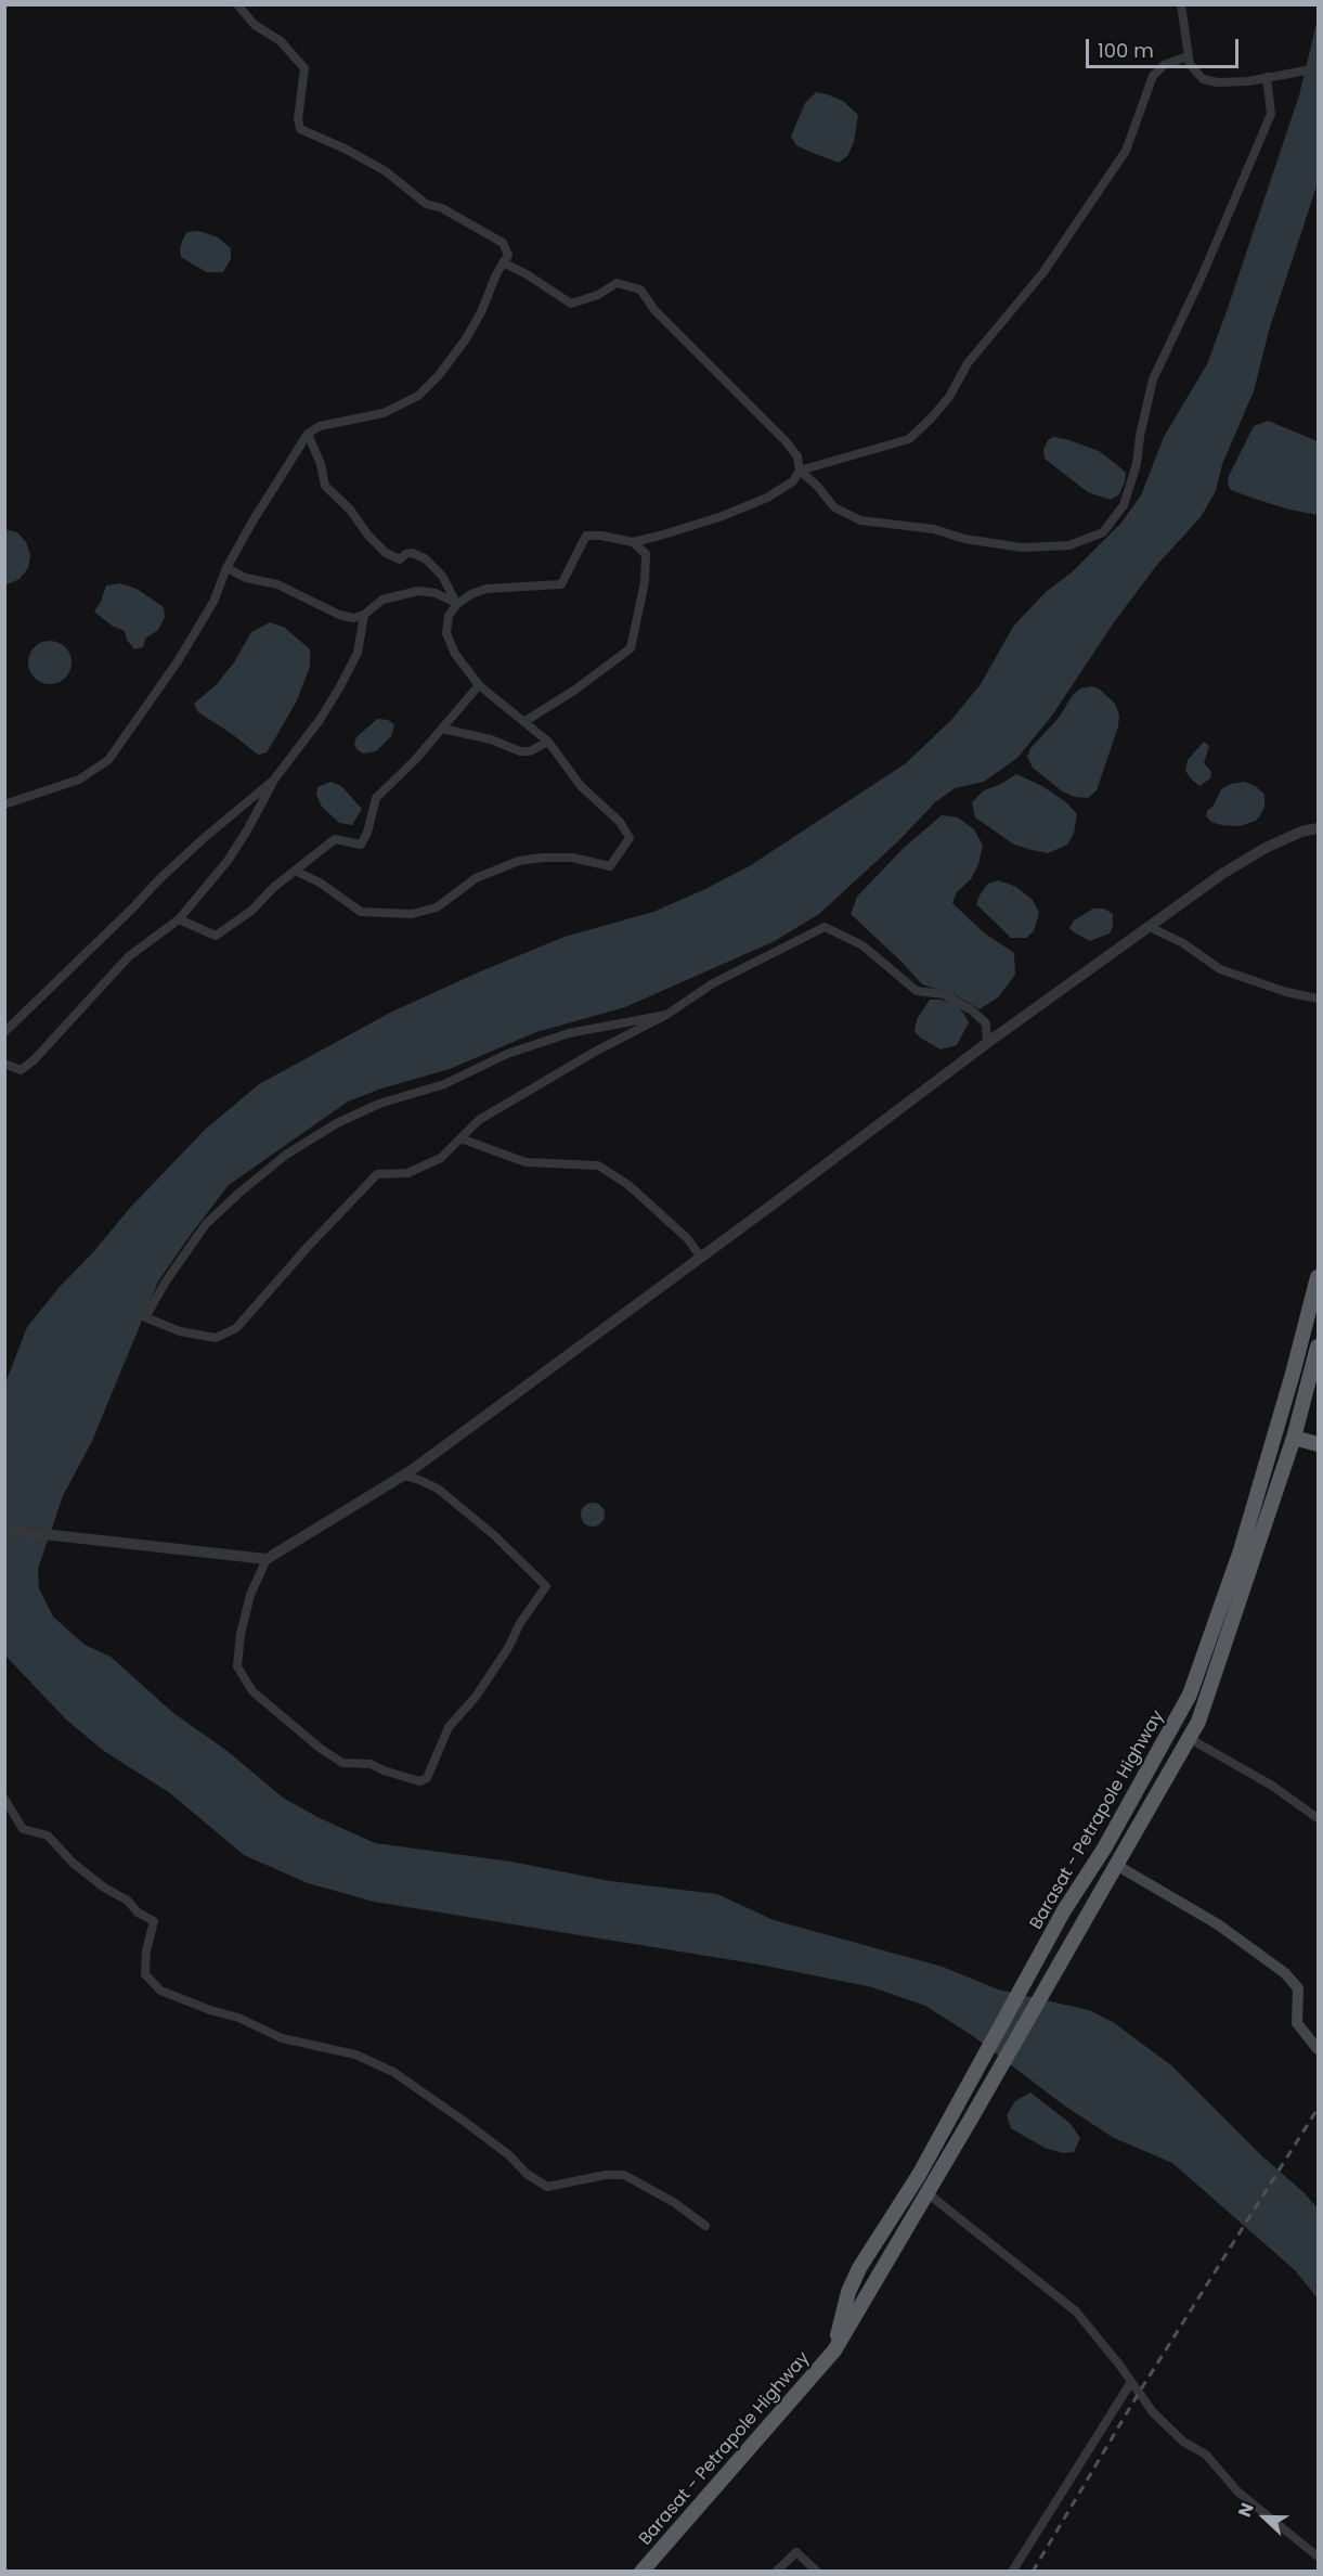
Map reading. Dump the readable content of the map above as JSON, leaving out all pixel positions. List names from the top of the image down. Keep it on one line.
{"streets":{"highway":["Barasat - Petrapole Highway"]},"scale_bar":"100 m","north":"left"}
